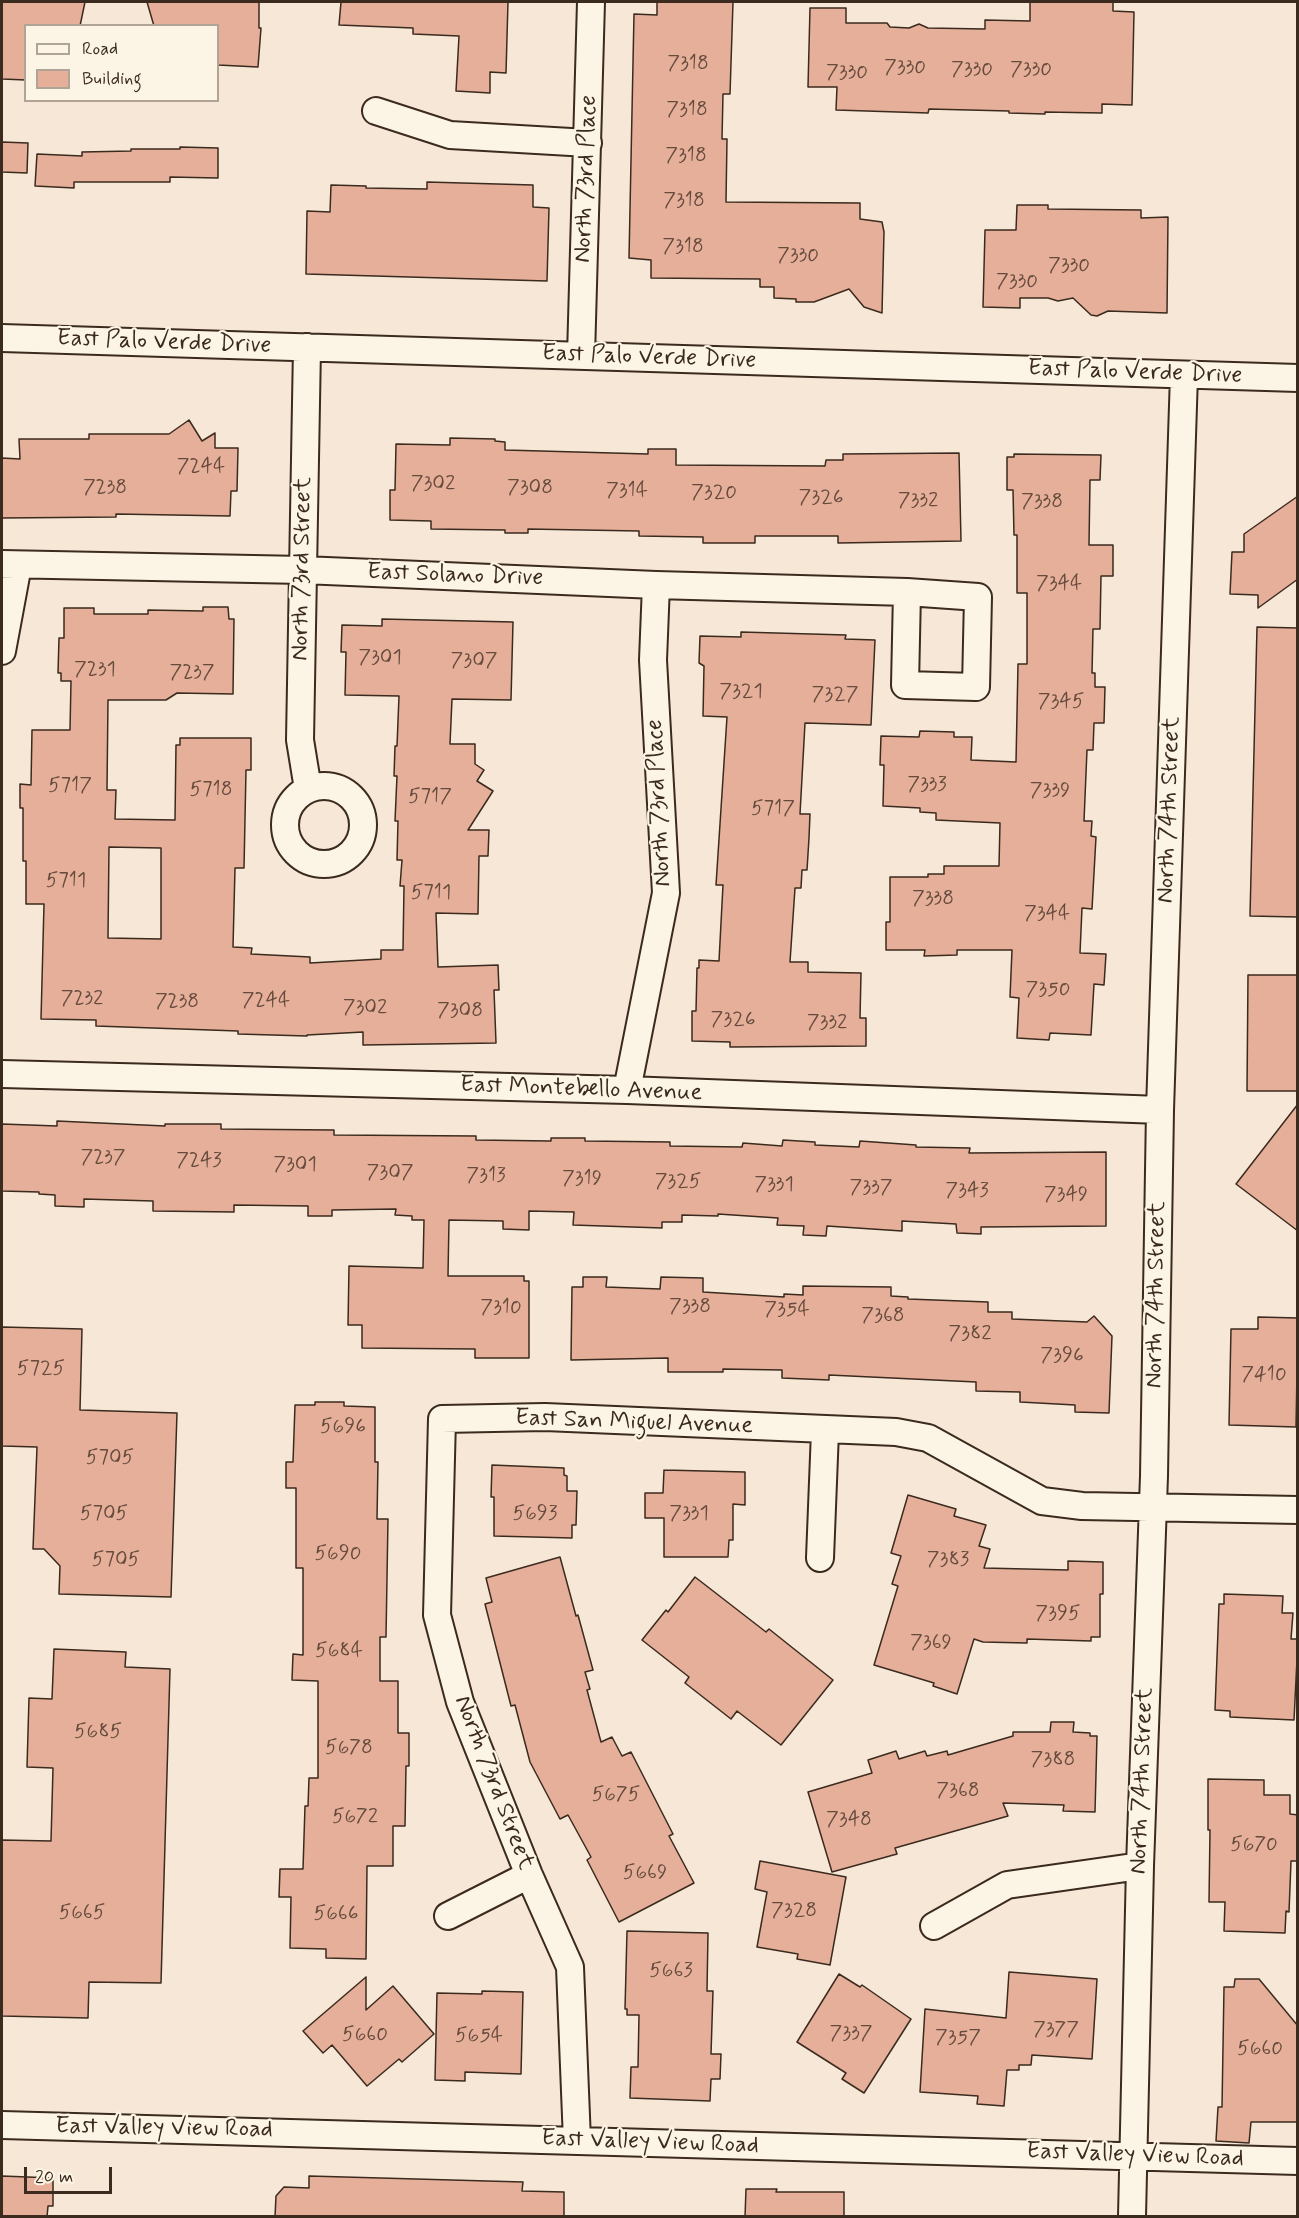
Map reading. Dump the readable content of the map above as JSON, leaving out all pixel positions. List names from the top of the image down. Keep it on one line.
{"streets":{"street":["North 73rd Place","East Palo Verde Drive","North 73rd Street","East Solano Drive","North 74th Street","East Montebello Avenue","East San Miguel Avenue","East Valley View Road"]},"crossings":[["North 73rd Place","East Palo Verde Drive"],["North 73rd Place","East Solano Drive"],["North 73rd Place","East Montebello Avenue"],["East Palo Verde Drive","North 73rd Street"],["East Palo Verde Drive","North 74th Street"],["North 73rd Street","East Solano Drive"],["North 73rd Street","East San Miguel Avenue"],["North 73rd Street","East Valley View Road"],["North 74th Street","East Montebello Avenue"],["North 74th Street","East San Miguel Avenue"],["North 74th Street","East Valley View Road"]],"house_numbers":["7318","7330","7330","7330","7330","7318","7318","7318","7318","7330","7330","7330","7244","7302","7238","7308","7314","7320","7326","7332","7338","7344","7301","7307","7231","7237","7321","7327","7345","7333","5717","5718","7339","5717","5717","5711","5711","7338","7344","7350","7232","7244","7238","7302","7308","7326","7332","7237","7243","7301","7307","7313","7319","7325","7331","7337","7343","7349","7338","7310","7354","7368","7382","7396","5725","7410","5696","5705","5705","5693","7331","5690","5705","7383","7395","7369","5684","5685","5678","7388","7368","5675","5672","7348","5670","5669","7328","5665","5666","5663","7377","7337","5660","5654","7357","5660"],"legend":["Road","Building"],"scale_bar":"20 m"}
